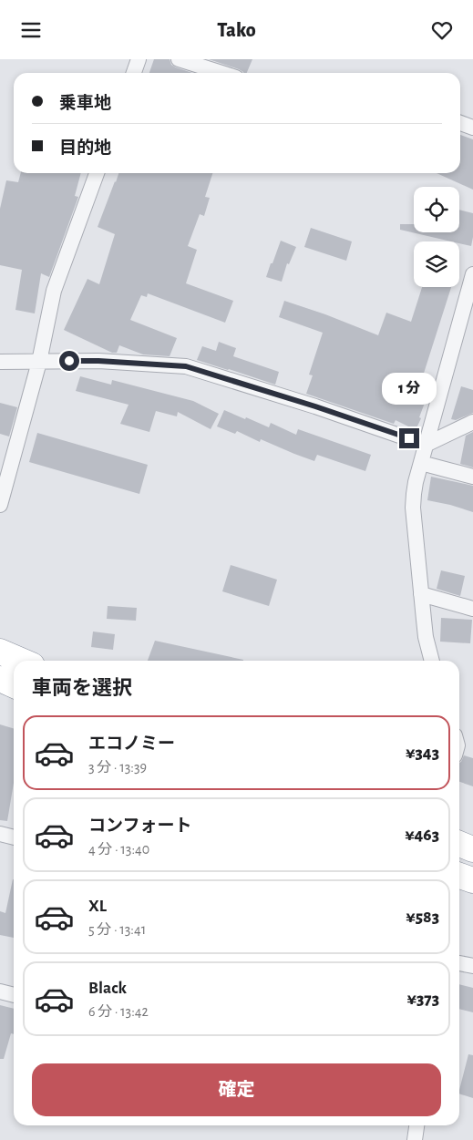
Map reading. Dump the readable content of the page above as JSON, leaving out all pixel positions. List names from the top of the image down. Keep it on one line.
{"page":{"header":"Tako","banner":["乗車地","目的地"],"bubble":"1 分","heading":"車両を選択","list":[{"name":"エコノミー","note":"3 分 · 13:39","value":"¥343"},{"name":"コンフォート","note":"4 分 · 13:40","value":"¥463"},{"name":"XL","note":"5 分 · 13:41","value":"¥583"},{"name":"Black","note":"6 分 · 13:42","value":"¥373"}],"buttons":"確定"}}
